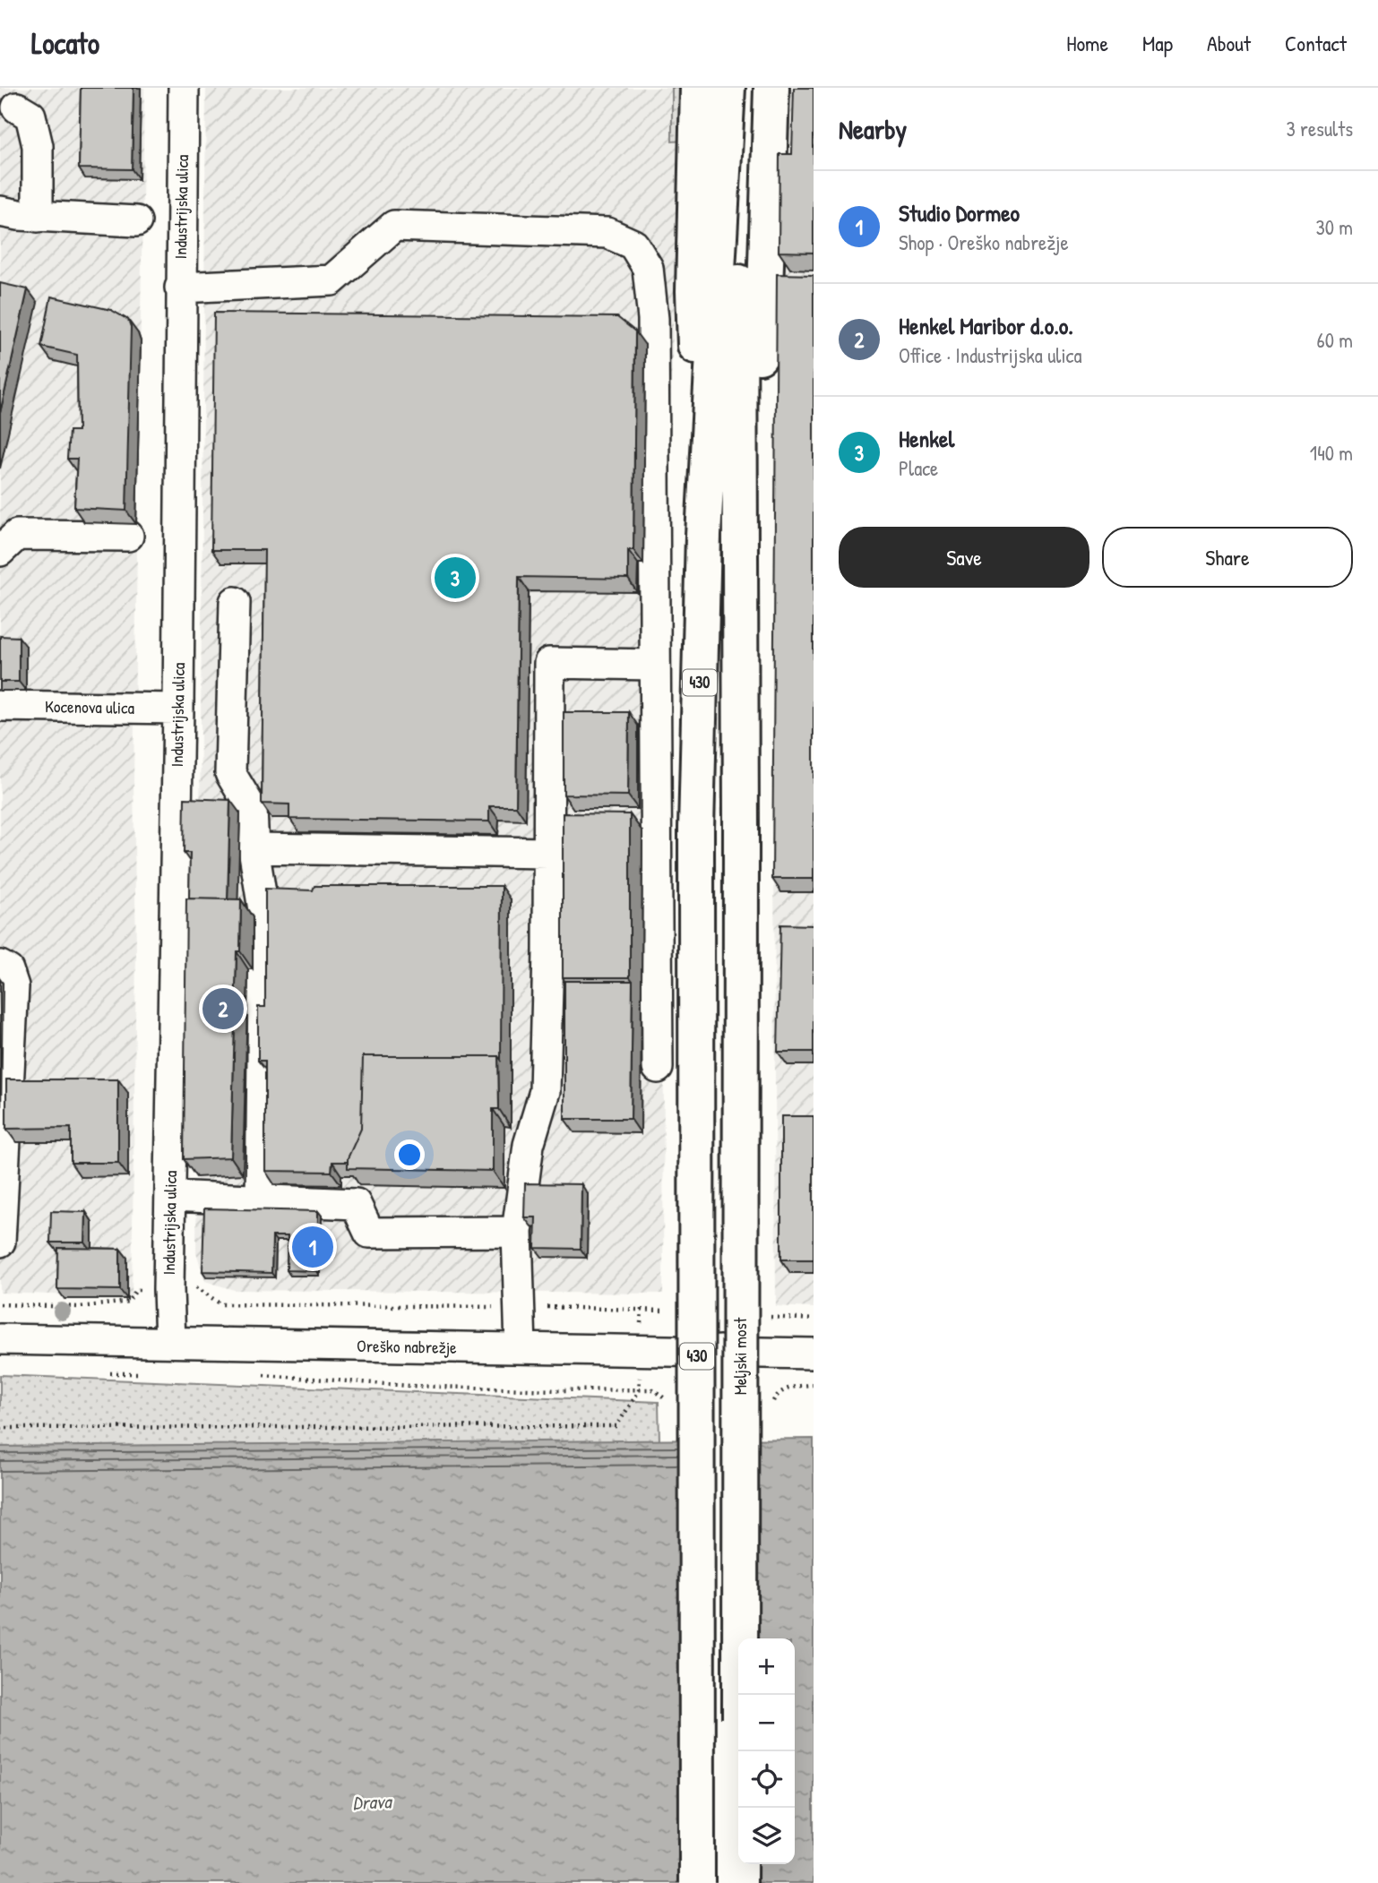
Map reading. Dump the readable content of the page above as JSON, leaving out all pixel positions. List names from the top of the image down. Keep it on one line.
{"streets":{"highway":["430","Meljski most"],"street":["Industrijska ulica","Kocenova ulica","Oreško nabrežje"]},"crossings":[["Industrijska ulica","Kocenova ulica"],["Industrijska ulica","Oreško nabrežje"],["430","Meljski most"],["Oreško nabrežje","Meljski most"]],"water":["Drava"],"page":{"header":"Locato","nav":["Home","Map","About","Contact"],"heading":["Nearby","3 results"],"list":[{"mark":"1","name":"Studio Dormeo","note":"Shop · Oreško nabrežje","value":"30 m"},{"mark":"2","name":"Henkel Maribor d.o.o.","note":"Office · Industrijska ulica","value":"60 m"},{"mark":"3","name":"Henkel","note":"Place","value":"140 m"}],"buttons":["Save","Share"],"pins":["3","2","1"],"map_buttons":["+","−"]}}
